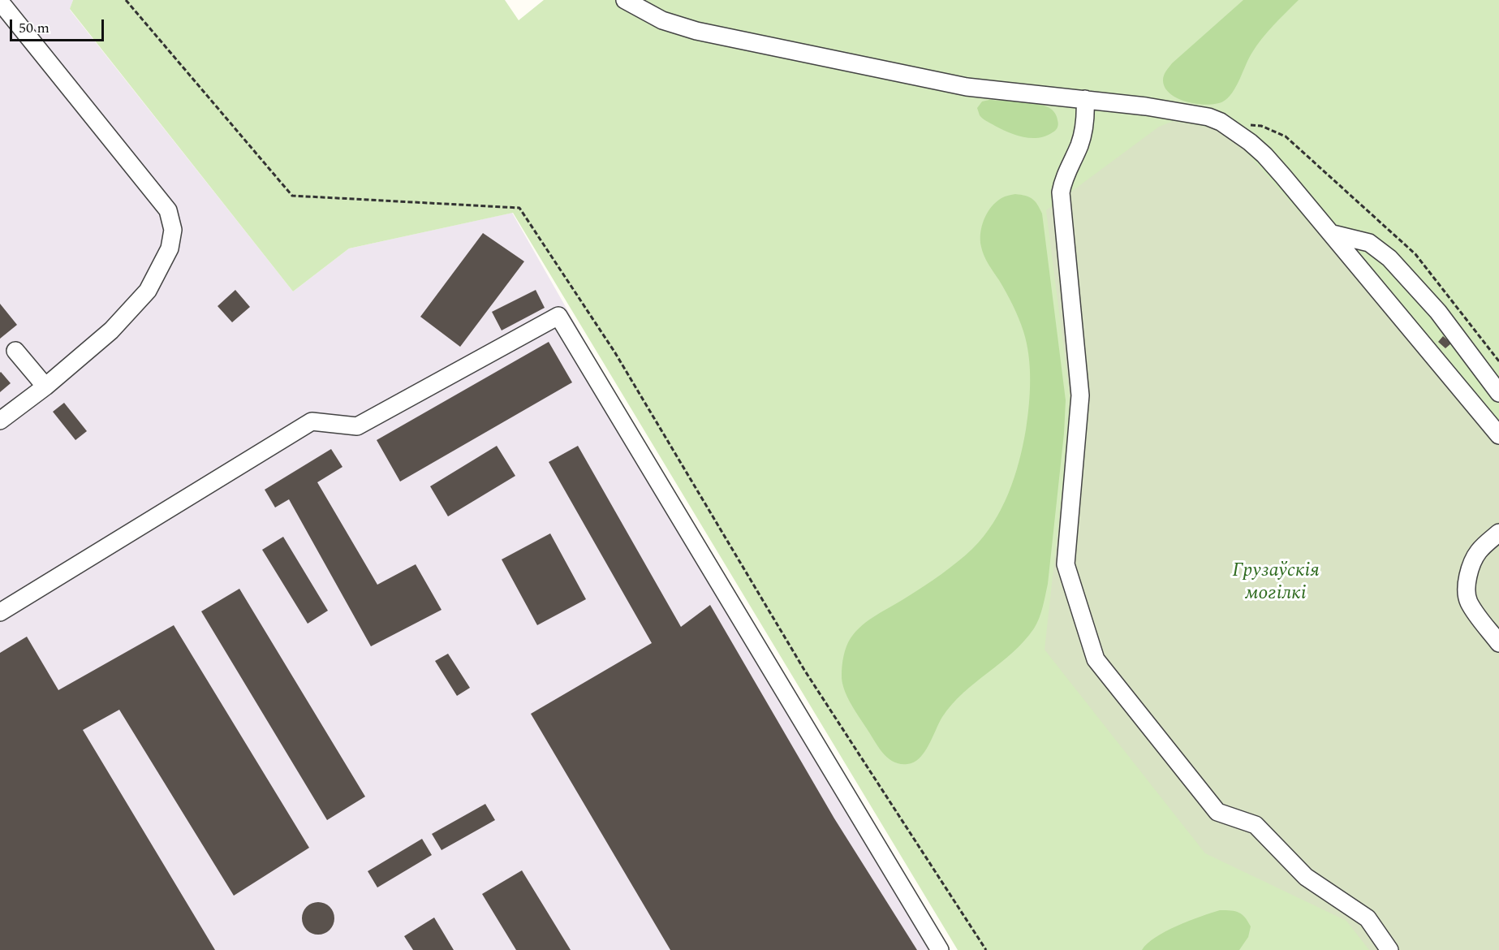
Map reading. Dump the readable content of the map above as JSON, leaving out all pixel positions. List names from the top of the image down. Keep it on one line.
{"parks":["Грузаўскія могілкі"],"scale_bar":"50 m"}
